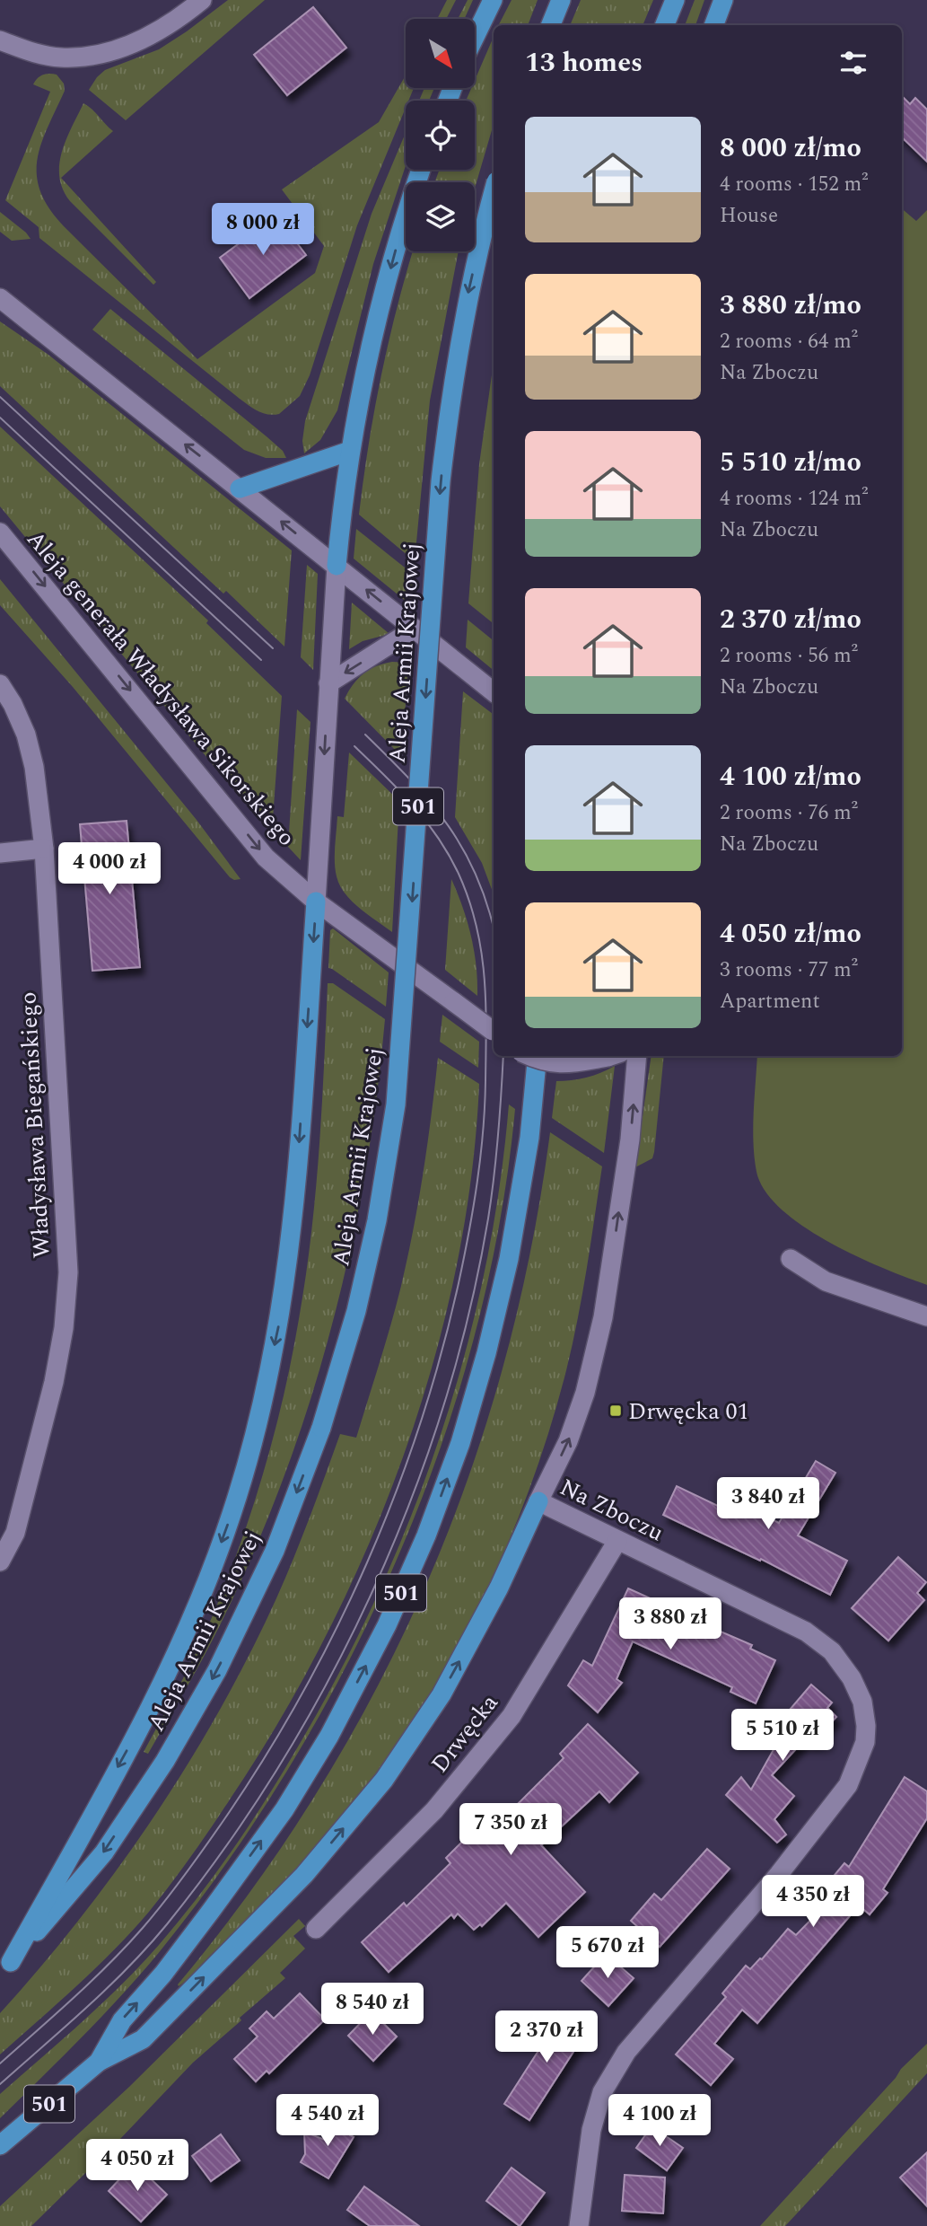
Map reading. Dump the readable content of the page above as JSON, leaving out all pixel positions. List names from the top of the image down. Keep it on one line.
{"streets":{"main road":["Aleja Armii Krajowej","501"],"street":["Aleja generała Władysława Sikorskiego","Władysława Biegańskiego","Na Zboczu","Drwęcka"]},"crossings":[["Na Zboczu","Drwęcka"]],"one_way":["Aleja generała Władysława Sikorskiego"],"places":{"transit":["Drwęcka 01"]},"north":"bottom right","page":{"heading":"13 homes","list":[{"name":"8 000 zł/mo","note":"4 rooms · 152 m² · House"},{"name":"3 880 zł/mo","note":"2 rooms · 64 m² · Na Zboczu"},{"name":"5 510 zł/mo","note":"4 rooms · 124 m² · Na Zboczu"},{"name":"2 370 zł/mo","note":"2 rooms · 56 m² · Na Zboczu"},{"name":"4 100 zł/mo","note":"2 rooms · 76 m² · Na Zboczu"},{"name":"4 050 zł/mo","note":"3 rooms · 77 m² · Apartment"}],"price":["8 000 zł","4 000 zł","3 840 zł","3 880 zł","5 510 zł","7 350 zł","4 350 zł","5 670 zł","8 540 zł","2 370 zł","4 540 zł","4 100 zł","4 050 zł"]}}
